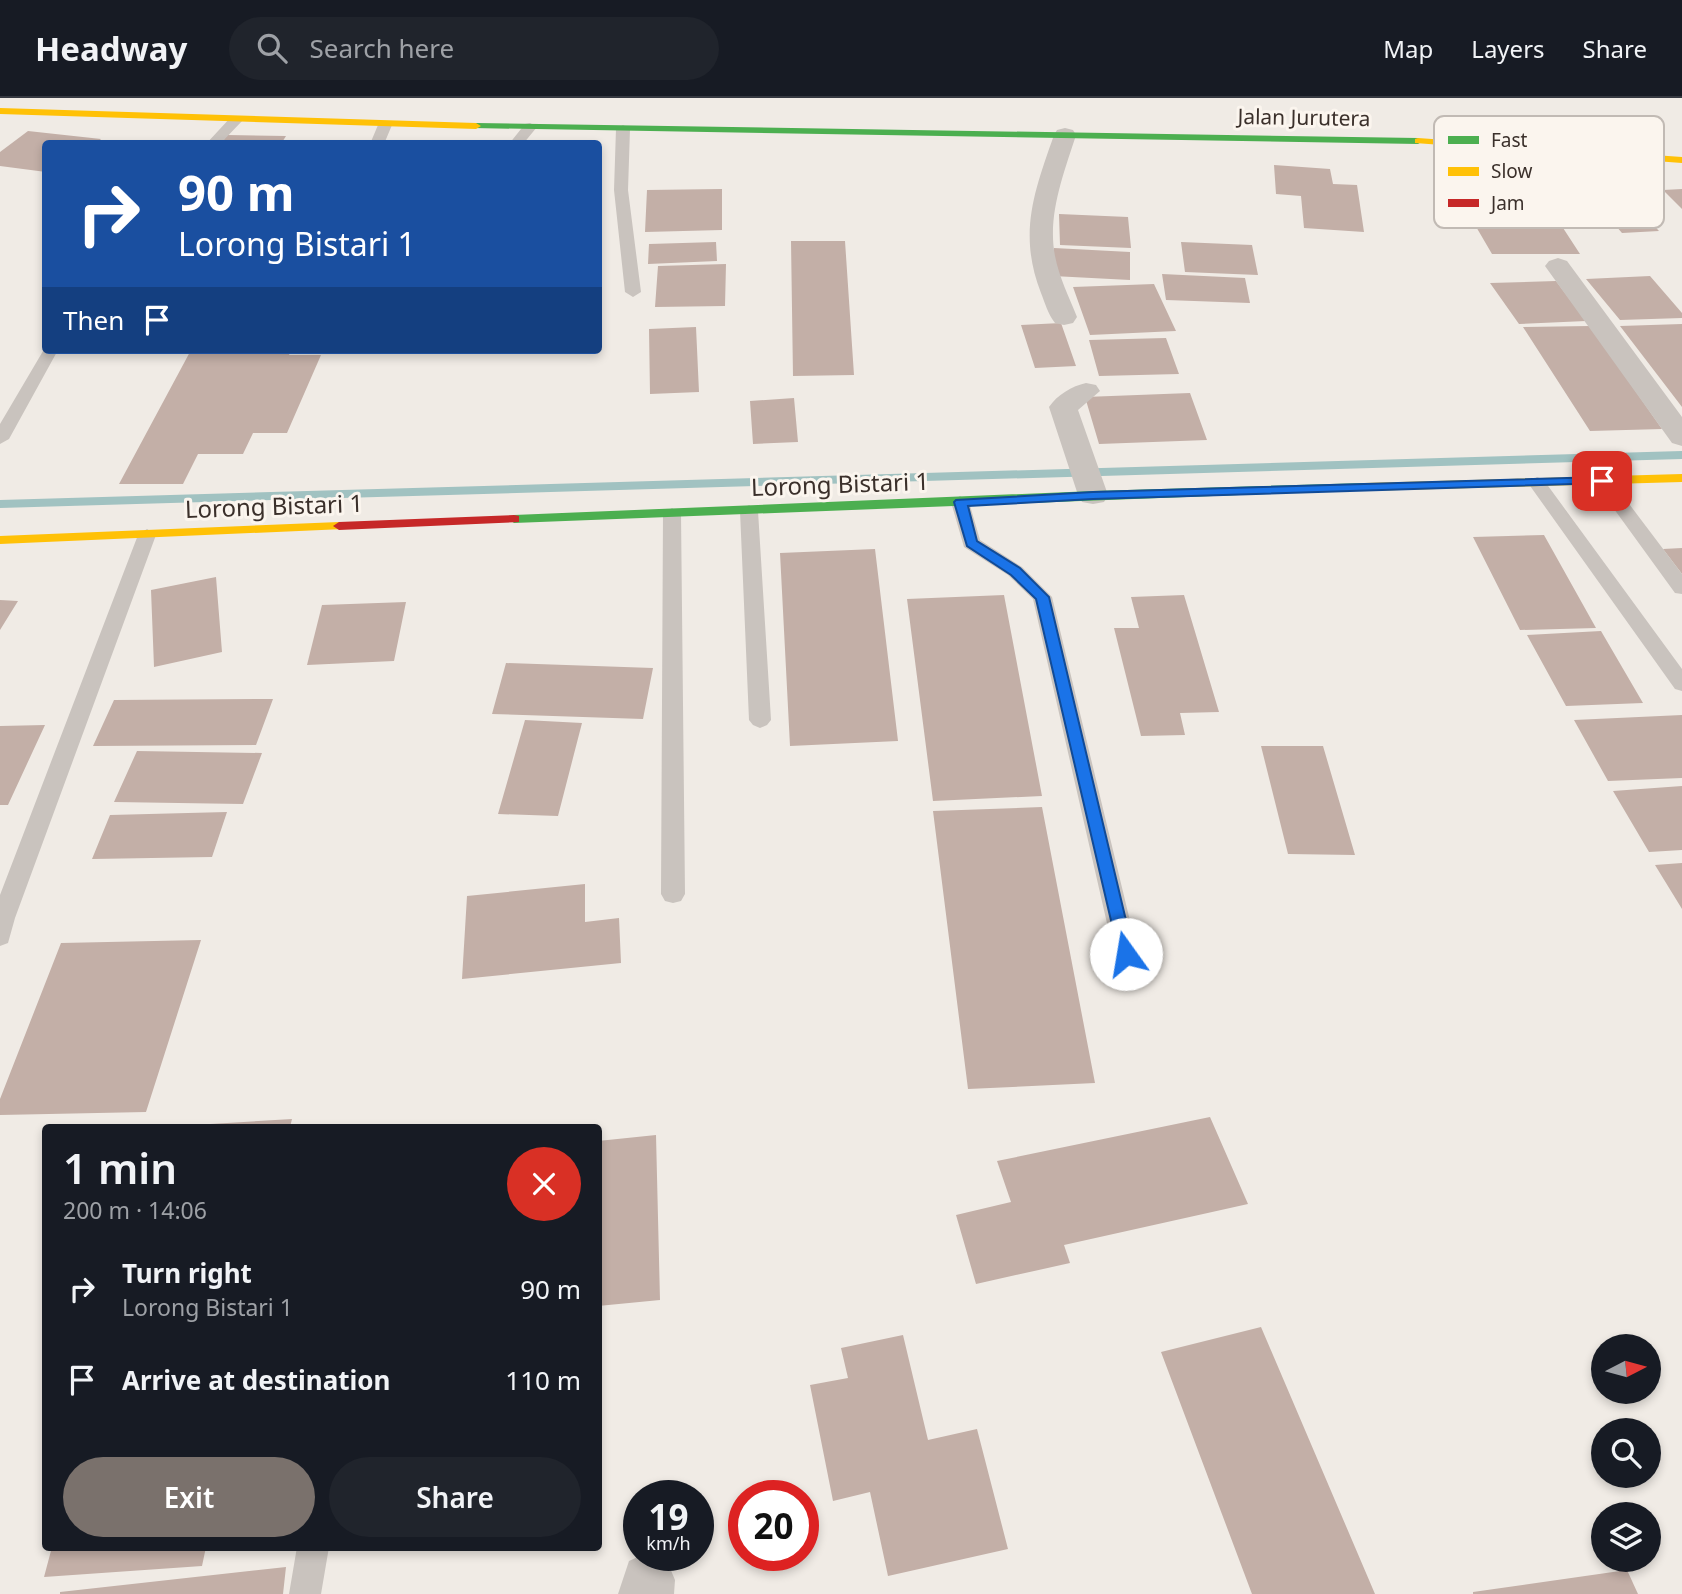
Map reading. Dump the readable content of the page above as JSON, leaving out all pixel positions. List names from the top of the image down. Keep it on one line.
{"streets":{"street":["Jalan Jurutera","Lorong Bistari 1"]},"legend":["Fast","Slow","Jam"],"north":"right","page":{"header":"Headway","search":"Search here","nav":["Map","Layers","Share"],"turn":["90 m","Lorong Bistari 1"],"then":"Then","heading":["1 min","200 m · 14:06"],"list":[{"name":"Turn right","note":"Lorong Bistari 1","value":"90 m"},{"name":"Arrive at destination","value":"110 m"}],"buttons":["Exit","Share"],"speed":"19 km/h","limit":"20"}}
